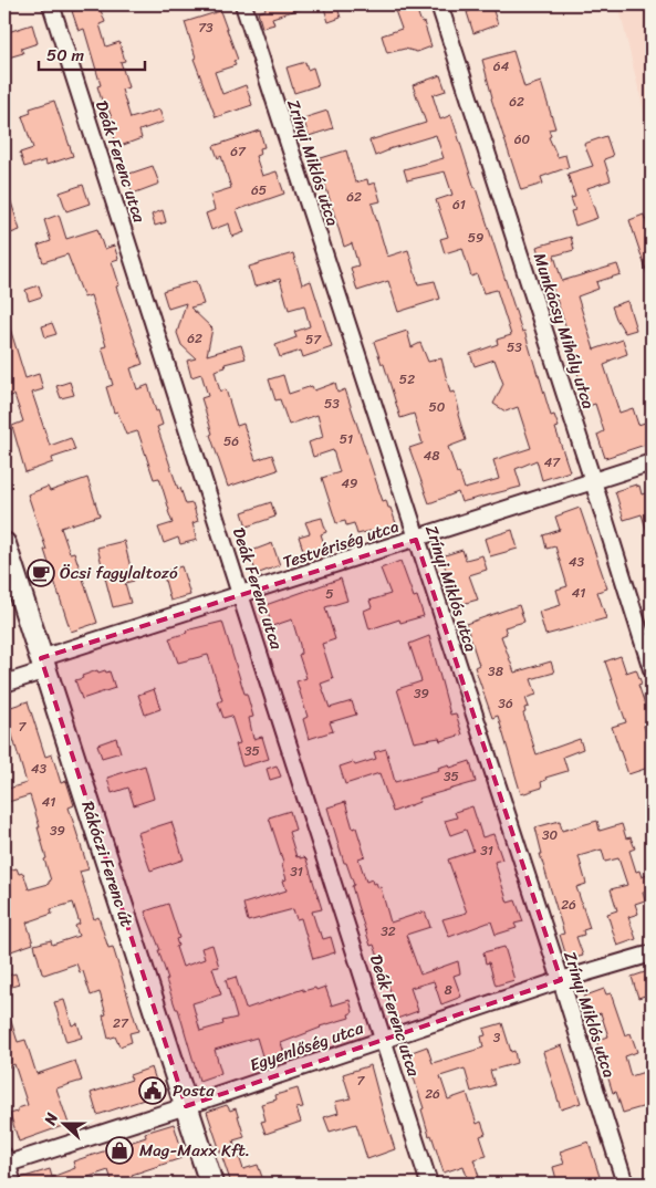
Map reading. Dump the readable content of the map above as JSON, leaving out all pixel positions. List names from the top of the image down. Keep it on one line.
{"streets":{"street":["Deák Ferenc utca","Zrínyi Miklós utca","Munkácsy Mihály utca","Testvériség utca","Rákóczi Ferenc út","Egyenlőség utca"]},"crossings":[["Deák Ferenc utca","Testvériség utca"],["Deák Ferenc utca","Egyenlőség utca"],["Zrínyi Miklós utca","Testvériség utca"],["Zrínyi Miklós utca","Egyenlőség utca"],["Munkácsy Mihály utca","Testvériség utca"],["Testvériség utca","Rákóczi Ferenc út"],["Rákóczi Ferenc út","Egyenlőség utca"]],"places":{"cafe":["Öcsi fagylaltozó"],"public building":["Posta"],"shop":["Mag-Maxx Kft."]},"house_numbers":["73","64","62","60","67","65","62","61","59","62","57","53","52","53","50","51","56","48","47","49","43","41","5","38","39","36","7","35","43","35","41","39","30","31","31","26","32","8","27","3","7","26"],"scale_bar":"50 m","north":"left"}
